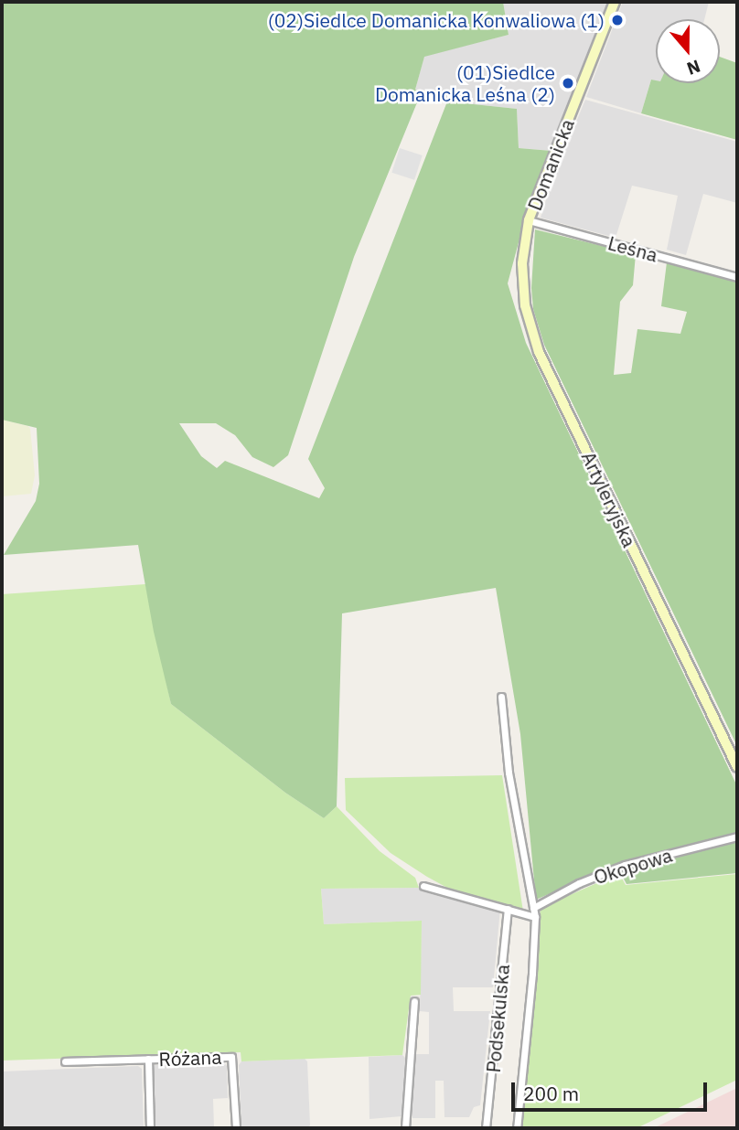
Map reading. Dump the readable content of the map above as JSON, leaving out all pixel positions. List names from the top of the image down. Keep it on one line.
{"streets":{"street":["Domanicka","Leśna","Artyleryjska","Okopowa","Podsekulska","Różana"]},"crossings":[["Domanicka","Leśna"],["Domanicka","Artyleryjska"],["Leśna","Artyleryjska"]],"places":["(02)Siedlce Domanicka Konwaliowa (1)","(01)Siedlce Domanicka Leśna (2)"],"scale_bar":"200 m","north":"bottom"}
